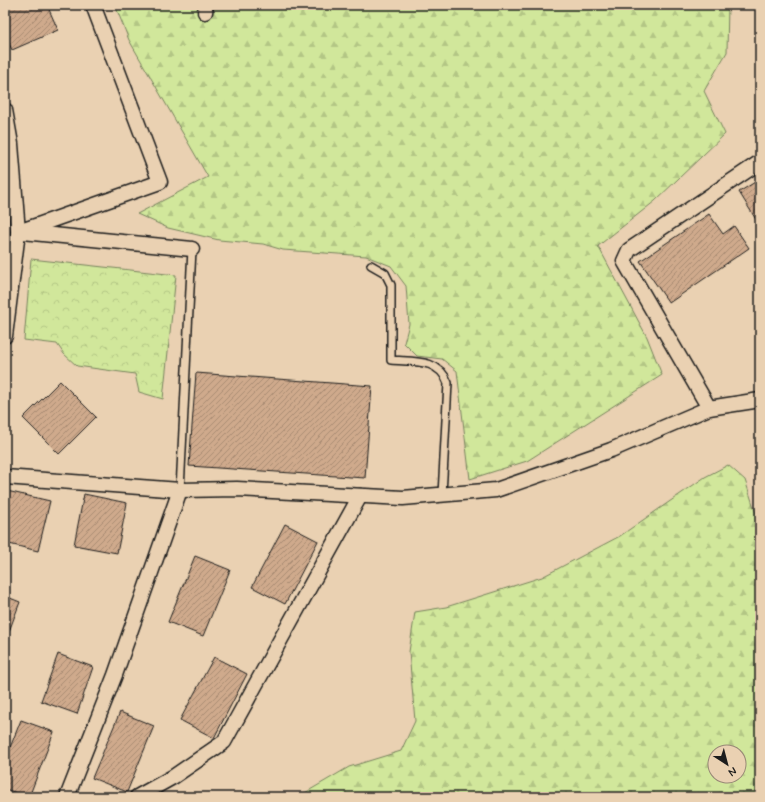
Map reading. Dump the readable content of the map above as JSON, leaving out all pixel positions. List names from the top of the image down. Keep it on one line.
{"north":"bottom right"}
